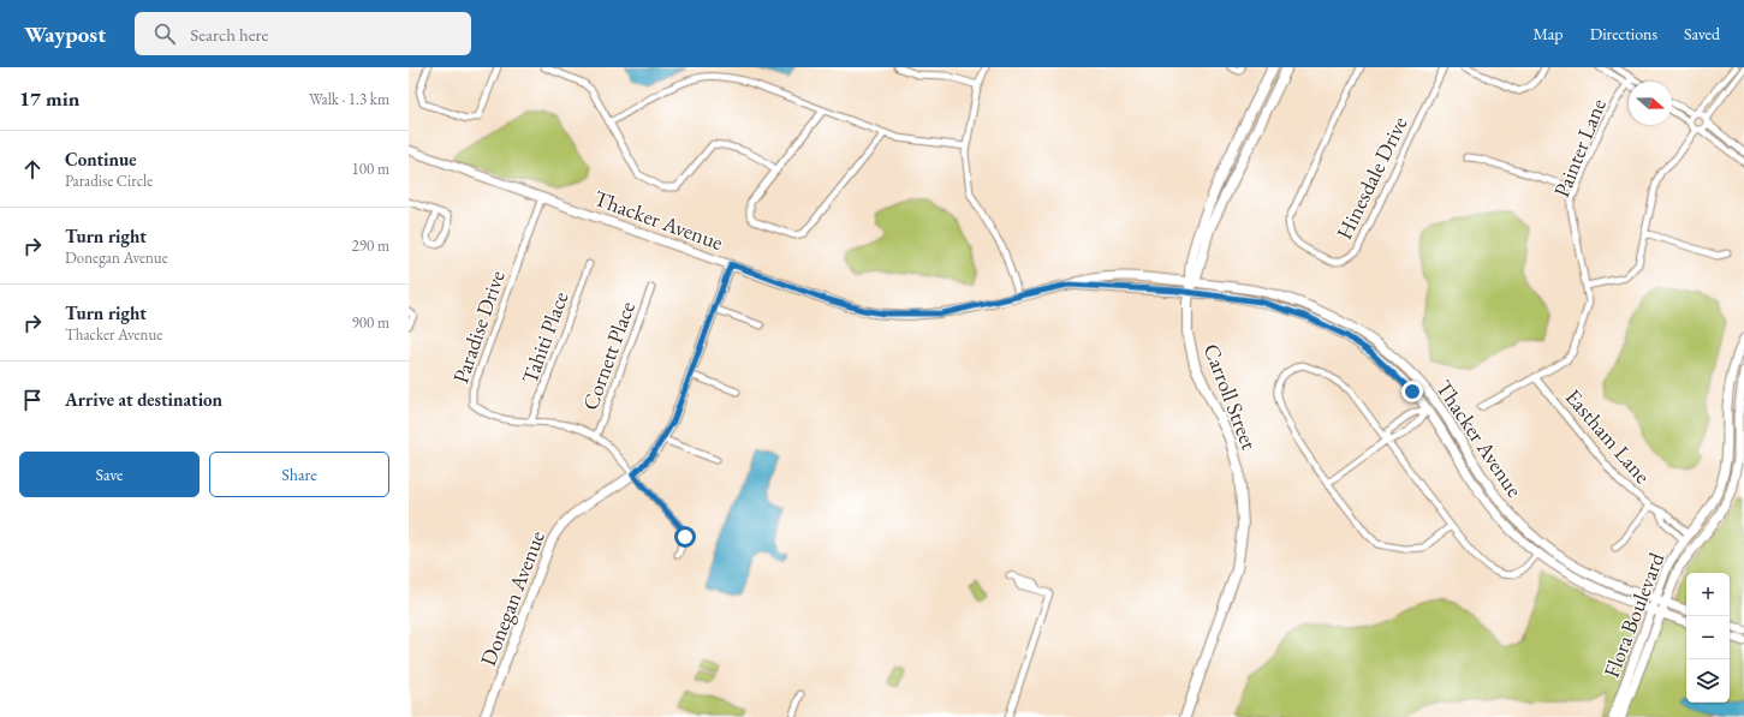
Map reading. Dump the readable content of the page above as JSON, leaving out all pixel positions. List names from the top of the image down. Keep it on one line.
{"streets":{"main road":["Carroll Street"],"street":["Painter Lane","Hinesdale Drive","Thacker Avenue","Paradise Drive","Tahiti Place","Cornett Place","Eastham Lane","Donegan Avenue","Flora Boulevard"]},"crossings":[["Painter Lane","Eastham Lane"],["Thacker Avenue","Paradise Drive"],["Thacker Avenue","Carroll Street"],["Thacker Avenue","Donegan Avenue"],["Thacker Avenue","Flora Boulevard"],["Paradise Drive","Tahiti Place"],["Paradise Drive","Cornett Place"],["Paradise Drive","Donegan Avenue"],["Eastham Lane","Flora Boulevard"]],"north":"right","page":{"header":"Waypost","search":"Search here","nav":["Map","Directions","Saved"],"heading":["17 min","Walk · 1.3 km"],"list":[["Continue","Paradise Circle","100 m"],["Turn right","Donegan Avenue","290 m"],["Turn right","Thacker Avenue","900 m"],"Arrive at destination"],"buttons":["Save","Share"],"map_buttons":["+","−"]}}
